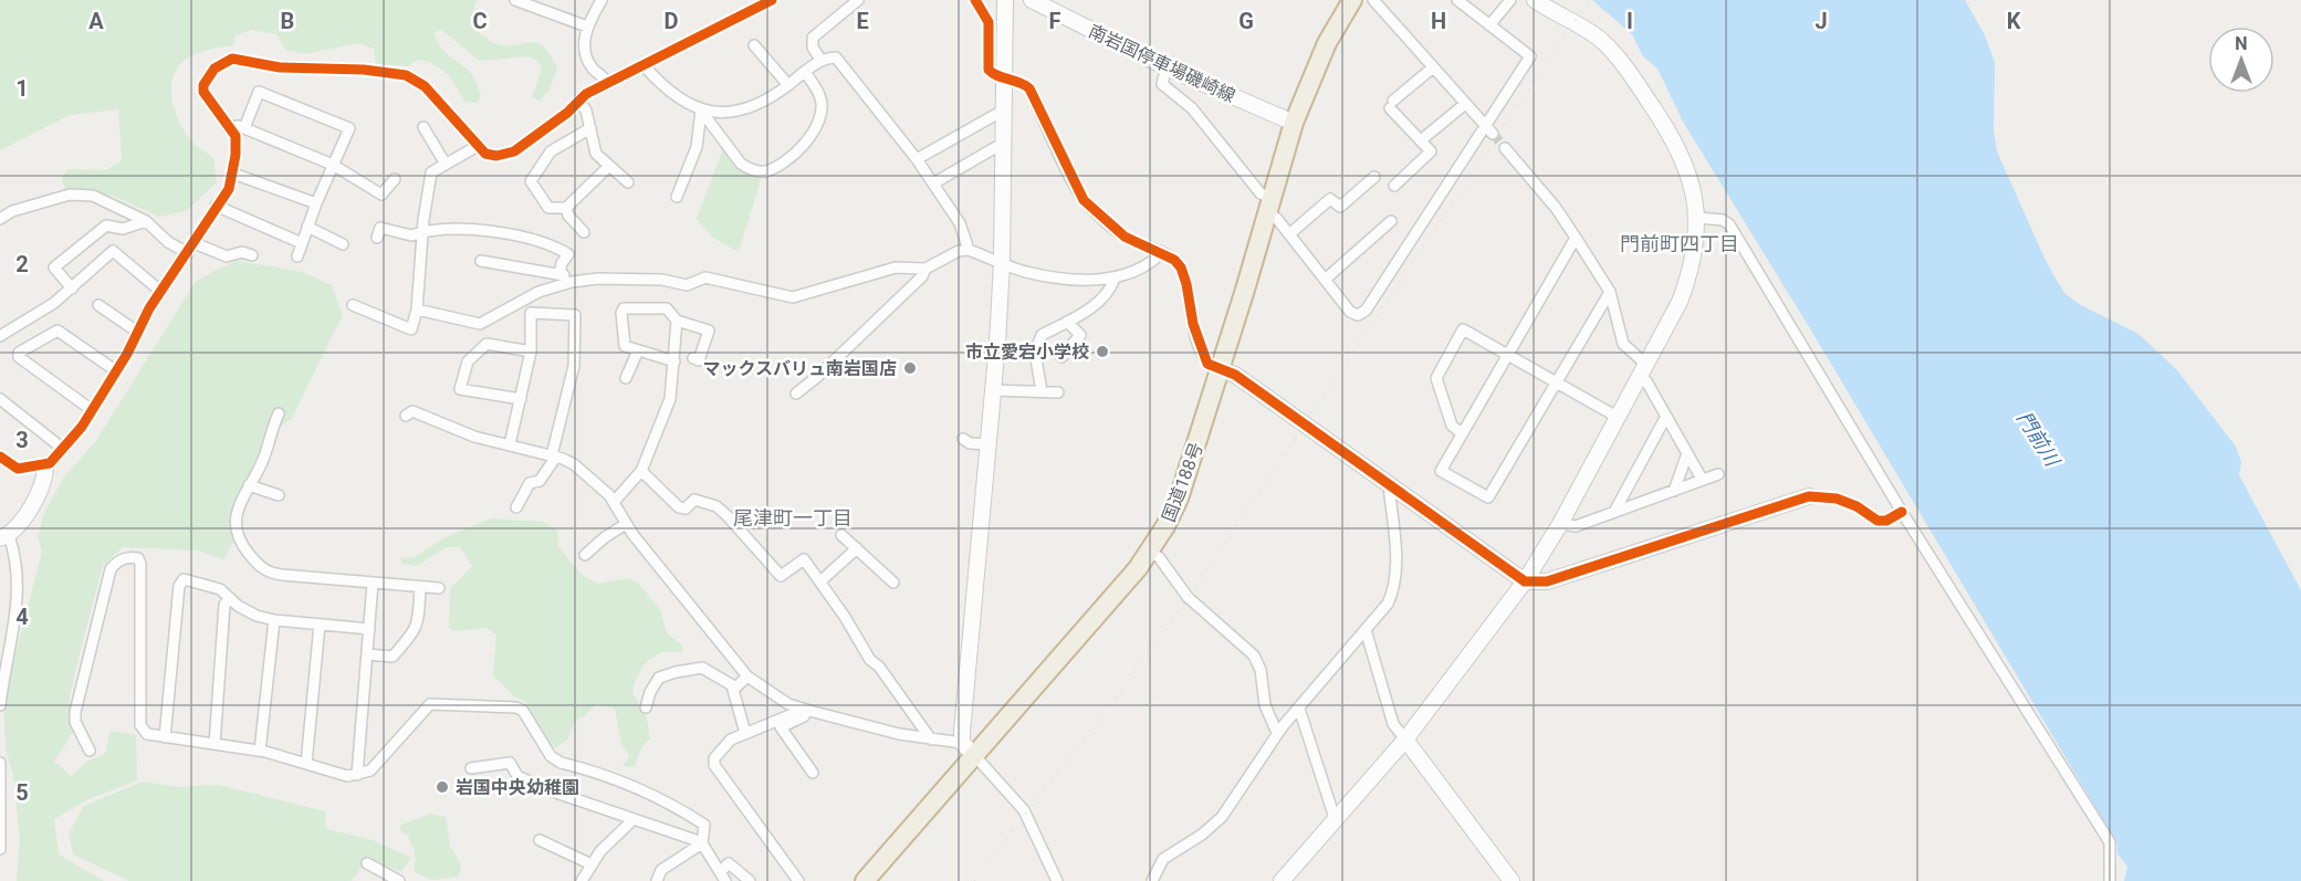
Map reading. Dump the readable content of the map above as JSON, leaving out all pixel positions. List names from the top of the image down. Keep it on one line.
{"streets":{"highway":["国道188号"],"street":["南岩国停車場磯崎線"]},"crossings":[["南岩国停車場磯崎線","国道188号"]],"districts":["門前町四丁目","尾津町一丁目"],"water":["門前川"],"places":["市立愛宕小学校","マックスバリュ南岩国店","岩国中央幼稚園"],"north":"top","grid":{"columns":["A","B","C","D","E","F","G","H","I","J","K"],"rows":["1","2","3","4","5"]}}
